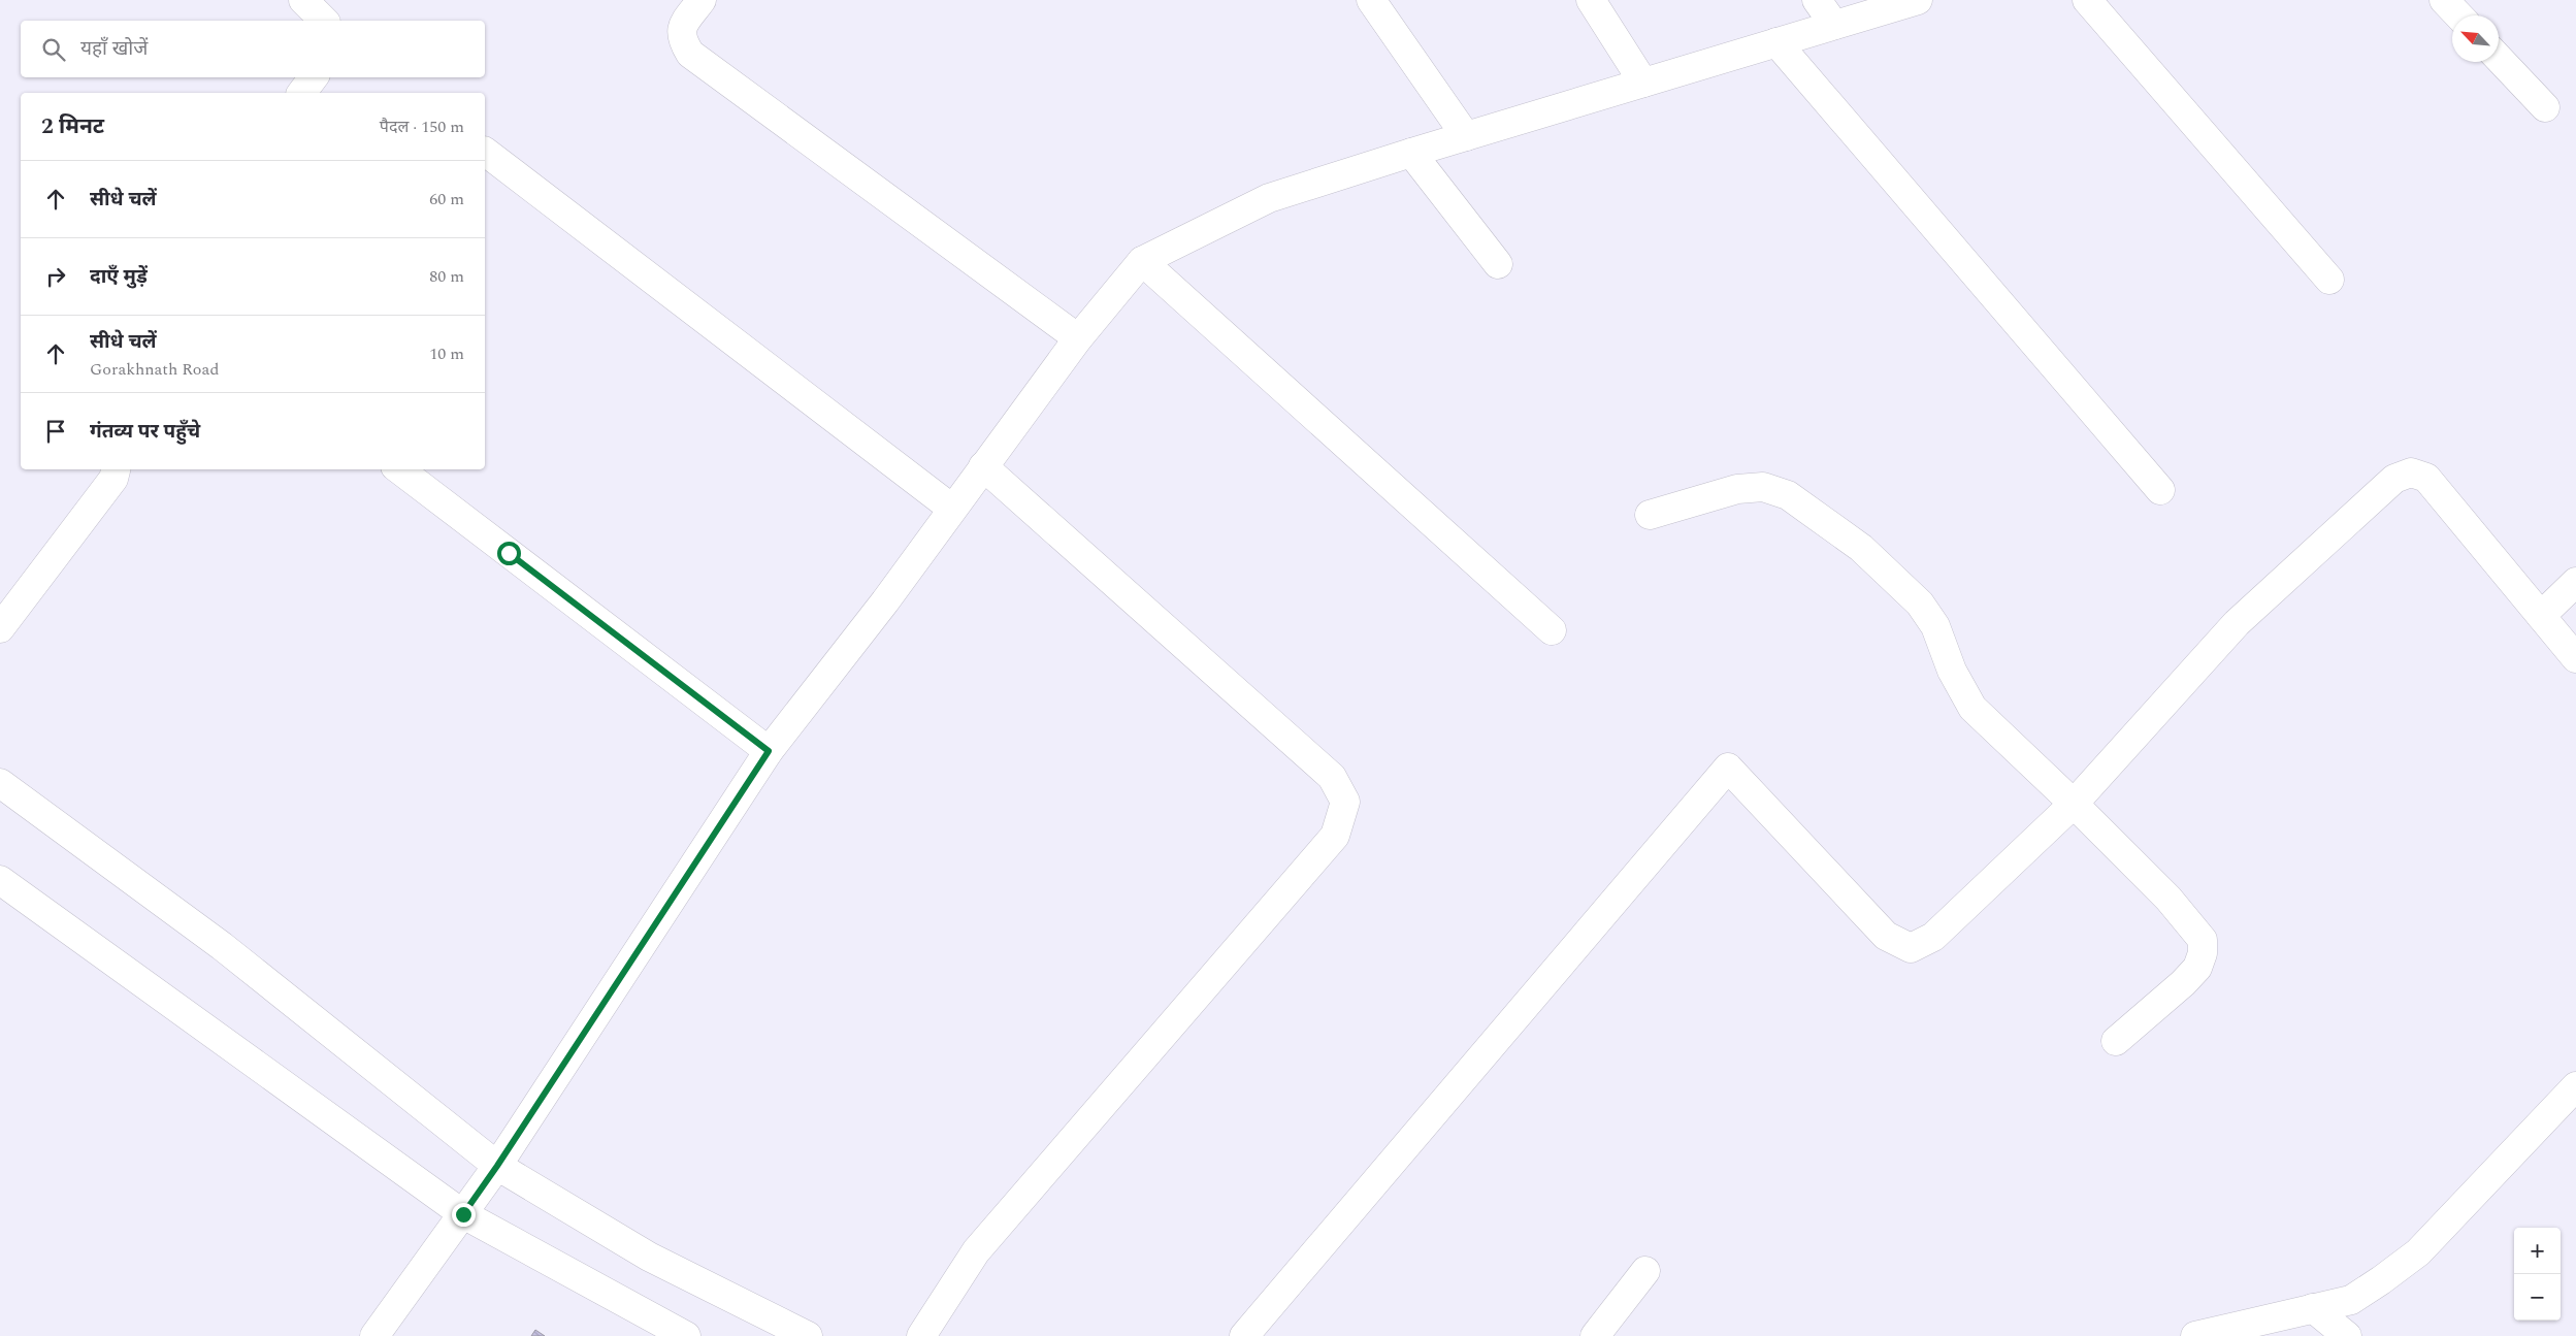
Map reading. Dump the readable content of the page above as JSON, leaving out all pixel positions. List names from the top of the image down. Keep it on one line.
{"north":"top left","page":{"search":"यहाँ खोजें","heading":["2 मिनट","पैदल · 150 m"],"list":[["सीधे चलें","60 m"],["दाएँ मुड़ें","80 m"],["सीधे चलें","Gorakhnath Road","10 m"],"गंतव्य पर पहुँचे"],"map_buttons":["+","−"]}}
